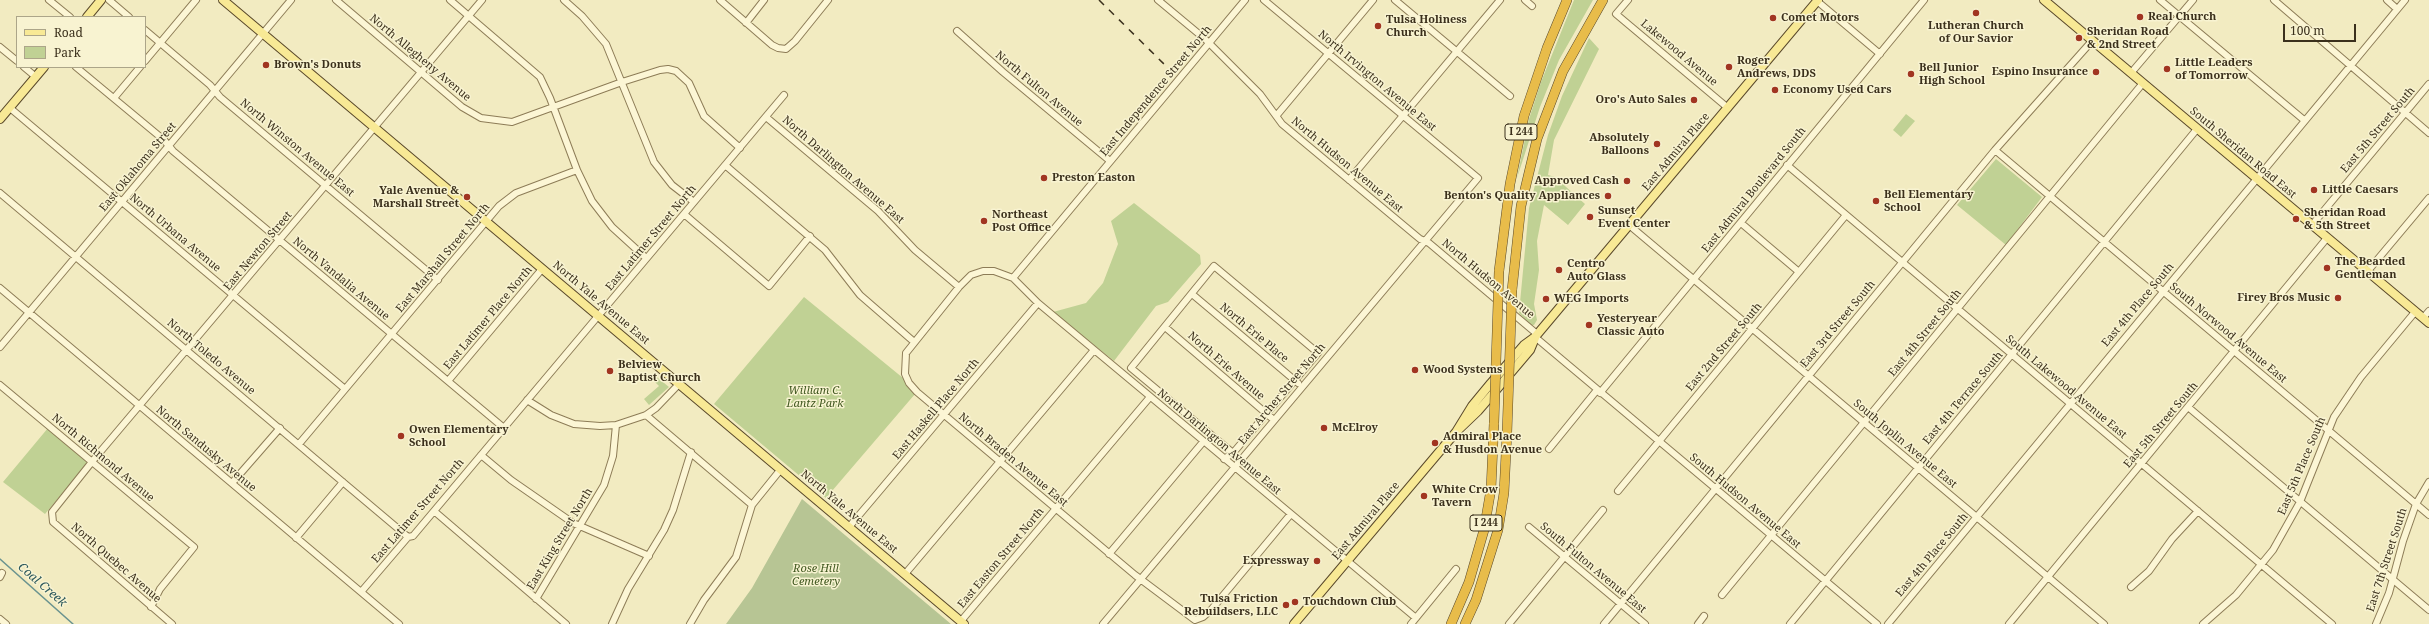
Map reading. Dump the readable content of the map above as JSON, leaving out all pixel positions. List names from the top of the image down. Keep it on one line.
{"streets":{"highway":["I 244"],"main road":["East Admiral Place","South Sheridan Road East","North Yale Avenue East"],"street":["Lakewood Avenue","North Allegheny Avenue","North Irvington Avenue East","North Fulton Avenue","East Independence Street North","East 5th Street South","North Winston Avenue East","North Hudson Avenue East","East Oklahoma Street","North Darlington Avenue East","East Admiral Boulevard South","North Urbana Avenue","East Latimer Street North","East Newton Street","East Marshall Street North","North Vandalia Avenue","North Hudson Avenue","East 4th Place South","East Latimer Place North","East 3rd Street South","North Erie Place","East 4th Street South","South Norwood Avenue East","East 2nd Street South","North Toledo Avenue","North Erie Avenue","South Lakewood Avenue East","East Archer Street North","East 4th Terrace South","East Haskell Place North","South Joplin Avenue East","North Sandusky Avenue","North Richmond Avenue","North Braden Avenue East","East 5th Place South","South Hudson Avenue East","East King Street North","East Easton Street North","East 7th Street South","North Quebec Avenue","South Fulton Avenue East"]},"crossings":[["Lakewood Avenue","East Admiral Place"],["North Allegheny Avenue","East Latimer Street North"],["North Allegheny Avenue","East Newton Street"],["North Irvington Avenue East","East Archer Street North"],["North Fulton Avenue","East Independence Street North"],["East Independence Street North","North Hudson Avenue East"],["East Independence Street North","North Darlington Avenue East"],["East 5th Street South","South Sheridan Road East"],["East 5th Street South","South Norwood Avenue East"],["East 5th Street South","South Lakewood Avenue East"],["East 5th Street South","South Joplin Avenue East"],["North Winston Avenue East","East Oklahoma Street"],["North Winston Avenue East","East Newton Street"],["North Winston Avenue East","East Marshall Street North"],["East Admiral Place","North Darlington Avenue East"],["East Admiral Place","North Hudson Avenue"],["East Admiral Place","South Joplin Avenue East"],["South Sheridan Road East","East 4th Place South"],["South Sheridan Road East","East 3rd Street South"],["South Sheridan Road East","East 4th Street South"],["South Sheridan Road East","East 4th Terrace South"],["South Sheridan Road East","East 5th Place South"],["North Hudson Avenue East","North Hudson Avenue"],["North Hudson Avenue East","East Archer Street North"],["East Oklahoma Street","North Urbana Avenue"],["East Oklahoma Street","North Vandalia Avenue"],["East Oklahoma Street","North Yale Avenue East"],["East Oklahoma Street","North Toledo Avenue"],["East Oklahoma Street","North Sandusky Avenue"],["North Darlington Avenue East","East Latimer Street North"],["North Darlington Avenue East","North Erie Avenue"],["North Darlington Avenue East","East Archer Street North"],["North Darlington Avenue East","East Haskell Place North"],["North Darlington Avenue East","North Braden Avenue East"],["North Darlington Avenue East","East Easton Street North"],["East Admiral Boulevard South","South Lakewood Avenue East"],["East Admiral Boulevard South","South Joplin Avenue East"],["East Admiral Boulevard South","South Hudson Avenue East"],["North Urbana Avenue","East Newton Street"],["North Urbana Avenue","East Marshall Street North"],["East Latimer Street North","North Vandalia Avenue"],["East Latimer Street North","North Yale Avenue East"],["East Latimer Street North","North Toledo Avenue"],["East Latimer Street North","North Sandusky Avenue"],["East Newton Street","North Vandalia Avenue"],["East Newton Street","North Yale Avenue East"],["East Newton Street","North Toledo Avenue"],["East Newton Street","North Sandusky Avenue"],["East Newton Street","North Richmond Avenue"],["East Newton Street","North Quebec Avenue"],["East Marshall Street North","North Vandalia Avenue"],["East Marshall Street North","North Yale Avenue East"],["East Marshall Street North","North Toledo Avenue"],["North Vandalia Avenue","East Latimer Place North"],["North Hudson Avenue","East Archer Street North"],["North Yale Avenue East","East Latimer Place North"],["North Yale Avenue East","East Haskell Place North"],["North Yale Avenue East","East Easton Street North"],["East 4th Place South","South Norwood Avenue East"],["East 4th Place South","South Lakewood Avenue East"],["East 4th Place South","South Joplin Avenue East"],["East 3rd Street South","South Norwood Avenue East"],["East 3rd Street South","South Lakewood Avenue East"],["East 3rd Street South","South Joplin Avenue East"],["East 3rd Street South","South Hudson Avenue East"],["East 3rd Street South","South Fulton Avenue East"],["North Erie Place","East Archer Street North"],["East 4th Street South","South Norwood Avenue East"],["East 4th Street South","South Lakewood Avenue East"],["East 4th Street South","South Joplin Avenue East"],["East 4th Street South","South Hudson Avenue East"],["South Norwood Avenue East","East 4th Terrace South"],["South Norwood Avenue East","East 5th Place South"],["South Norwood Avenue East","East 7th Street South"],["East 2nd Street South","South Lakewood Avenue East"],["East 2nd Street South","South Joplin Avenue East"],["East 2nd Street South","South Hudson Avenue East"],["North Erie Avenue","East Archer Street North"],["South Lakewood Avenue East","East 4th Terrace South"],["South Lakewood Avenue East","East 5th Place South"],["East Archer Street North","North Braden Avenue East"],["East 4th Terrace South","South Joplin Avenue East"],["East 4th Terrace South","South Hudson Avenue East"],["East Haskell Place North","North Braden Avenue East"],["North Richmond Avenue","North Quebec Avenue"],["North Braden Avenue East","East Easton Street North"]],"water":["Coal Creek"],"parks":["William C. Lantz Park","Rose Hill Cemetery"],"places":["Lutheran Church of Our Savior","Real Church","Comet Motors","Tulsa Holiness Church","Sheridan Road & 2nd Street","Brown's Donuts","Roger Andrews, DDS","Little Leaders of Tomorrow","Espino Insurance","Bell Junior High School","Economy Used Cars","Oro's Auto Sales","Absolutely Balloons","Preston Easton","Approved Cash","Little Caesars","Benton's Quality Appliances","Yale Avenue & Marshall Street","Bell Elementary School","Sunset Event Center","Sheridan Road & 5th Street","Northeast Post Office","The Bearded Gentleman","Centro Auto Glass","Firey Bros Music","WEG Imports","Yesteryear Classic Auto","Wood Systems","Belview Baptist Church","McElroy","Owen Elementary School","Admiral Place & Husdon Avenue","White Crow Tavern","Expressway","Touchdown Club","Tulsa Friction Rebuildsers, LLC"],"legend":["Road","Park"],"scale_bar":"100 m"}
